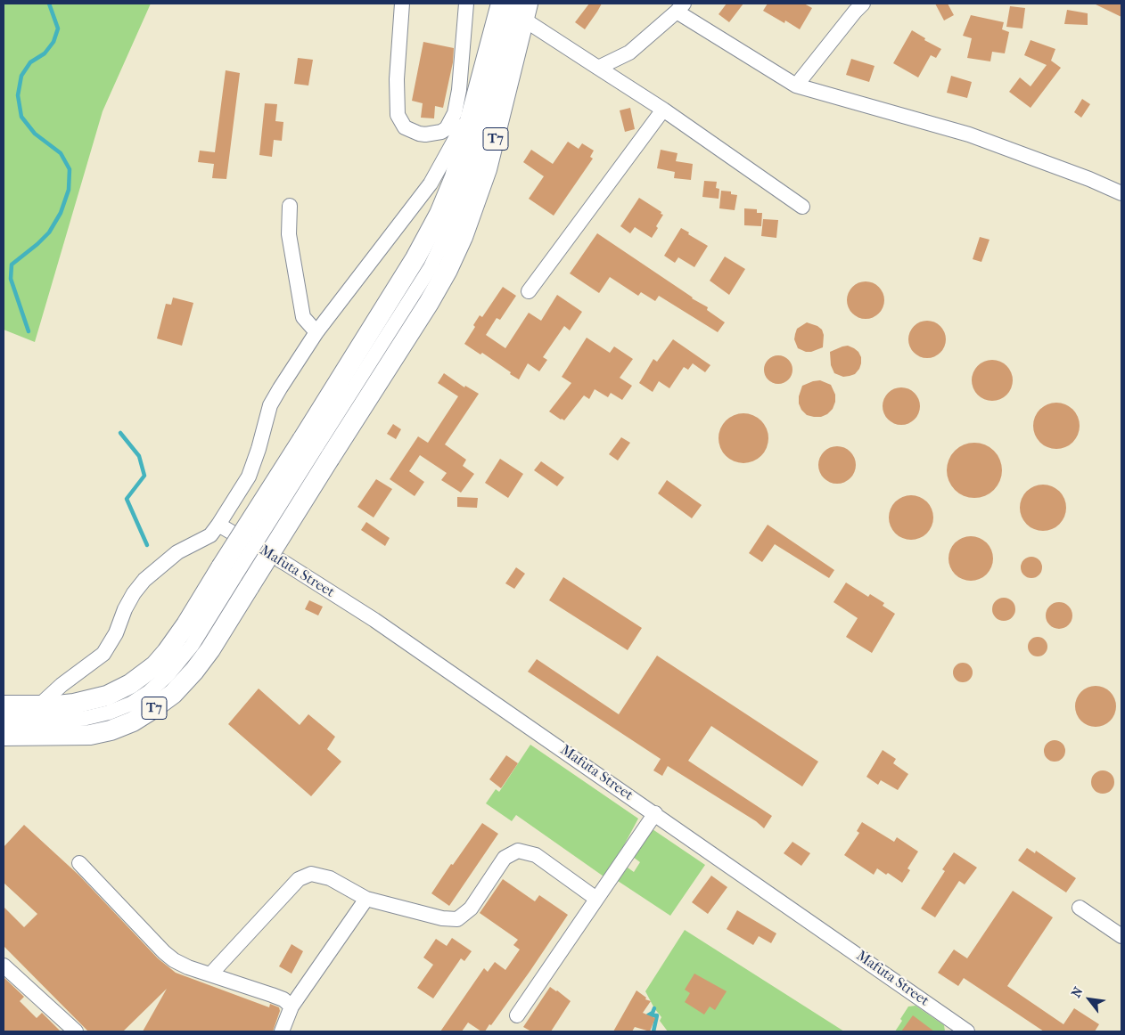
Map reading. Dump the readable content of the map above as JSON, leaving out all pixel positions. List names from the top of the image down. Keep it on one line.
{"streets":{"highway":["T7"],"street":["Mafuta Street"]},"north":"top left"}
